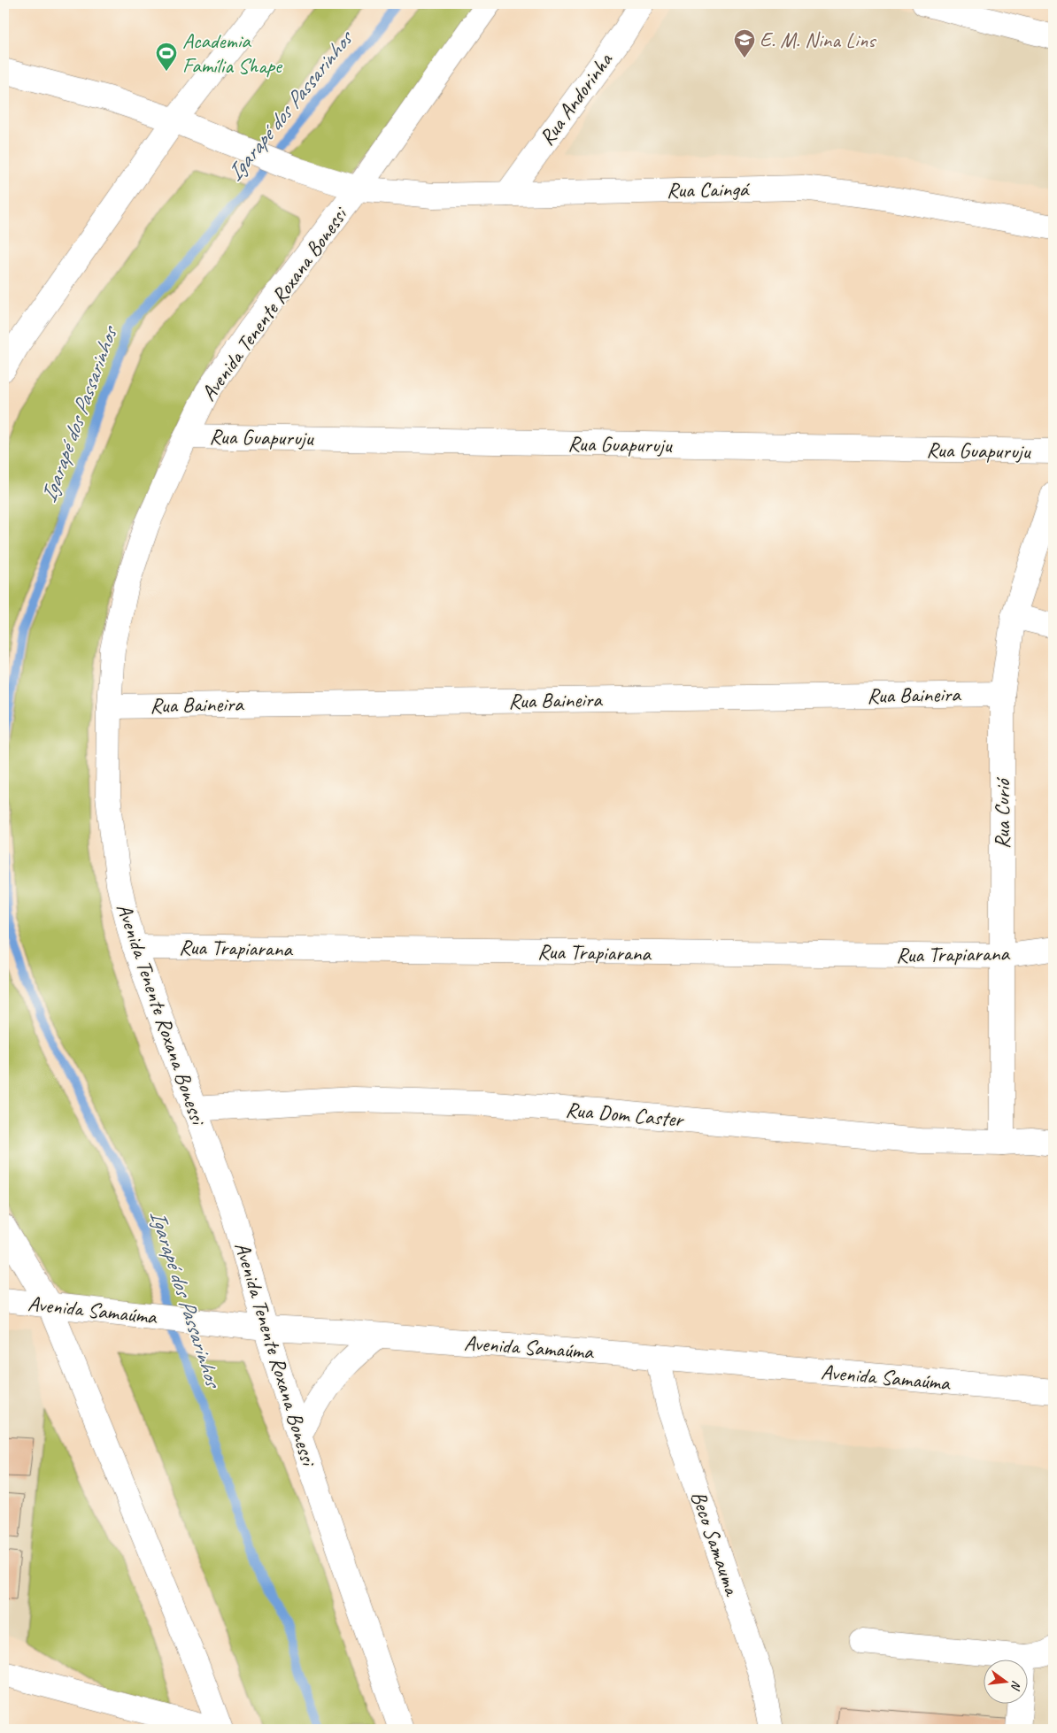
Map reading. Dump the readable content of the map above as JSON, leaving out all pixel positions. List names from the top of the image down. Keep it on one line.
{"streets":{"street":["Rua Andorinha","Rua Caingá","Avenida Tenente Roxana Bonessi","Rua Guapuruju","Rua Baineira","Rua Curió","Rua Trapiarana","Rua Dom Caster","Avenida Samaúma","Beco Samauma"]},"crossings":[["Rua Andorinha","Rua Caingá"],["Rua Caingá","Avenida Tenente Roxana Bonessi"],["Avenida Tenente Roxana Bonessi","Rua Guapuruju"],["Avenida Tenente Roxana Bonessi","Rua Baineira"],["Avenida Tenente Roxana Bonessi","Rua Trapiarana"],["Avenida Tenente Roxana Bonessi","Rua Dom Caster"],["Avenida Tenente Roxana Bonessi","Avenida Samaúma"],["Rua Baineira","Rua Curió"],["Rua Curió","Rua Trapiarana"],["Rua Curió","Rua Dom Caster"],["Avenida Samaúma","Beco Samauma"]],"water":["Igarapé dos Passarinhos"],"places":{"school or university":["E. M. Nina Lins"],"sports":["Academia Família Shape"]},"north":"right"}
